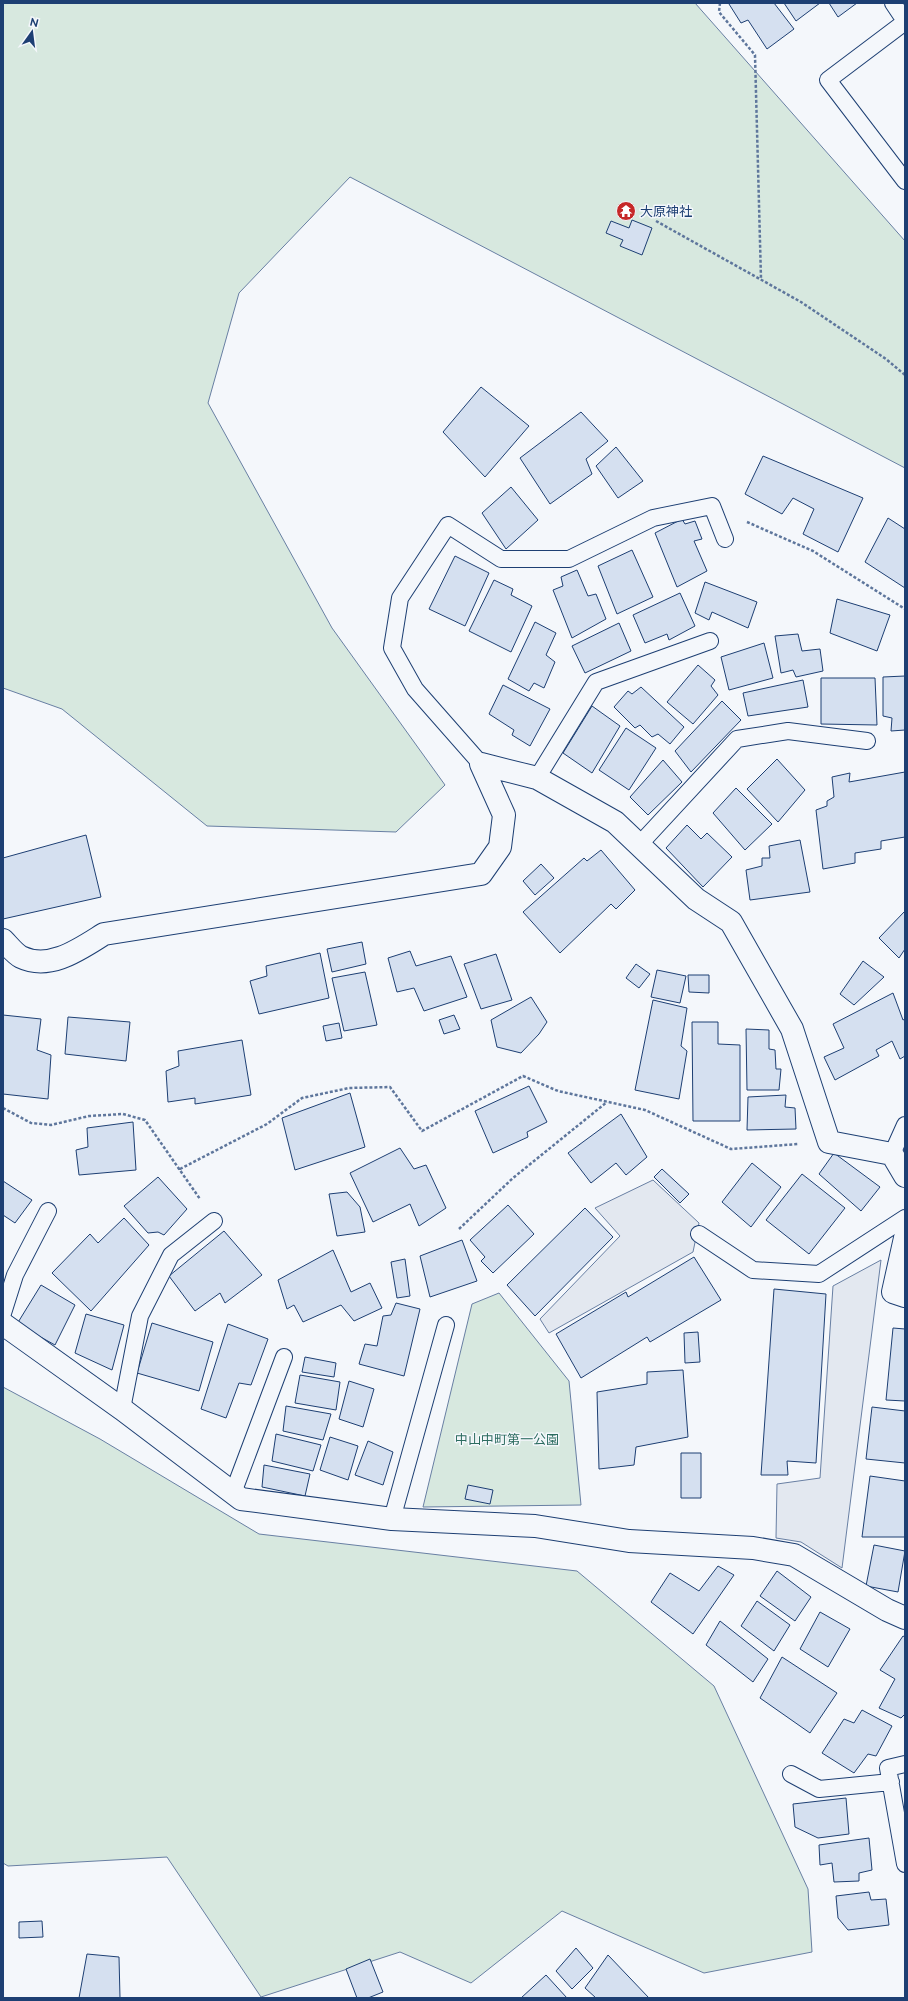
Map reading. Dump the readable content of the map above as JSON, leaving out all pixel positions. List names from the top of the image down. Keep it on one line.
{"parks":["中山中町第一公園"],"places":{"temple":["大原神社"]},"north":"top"}
